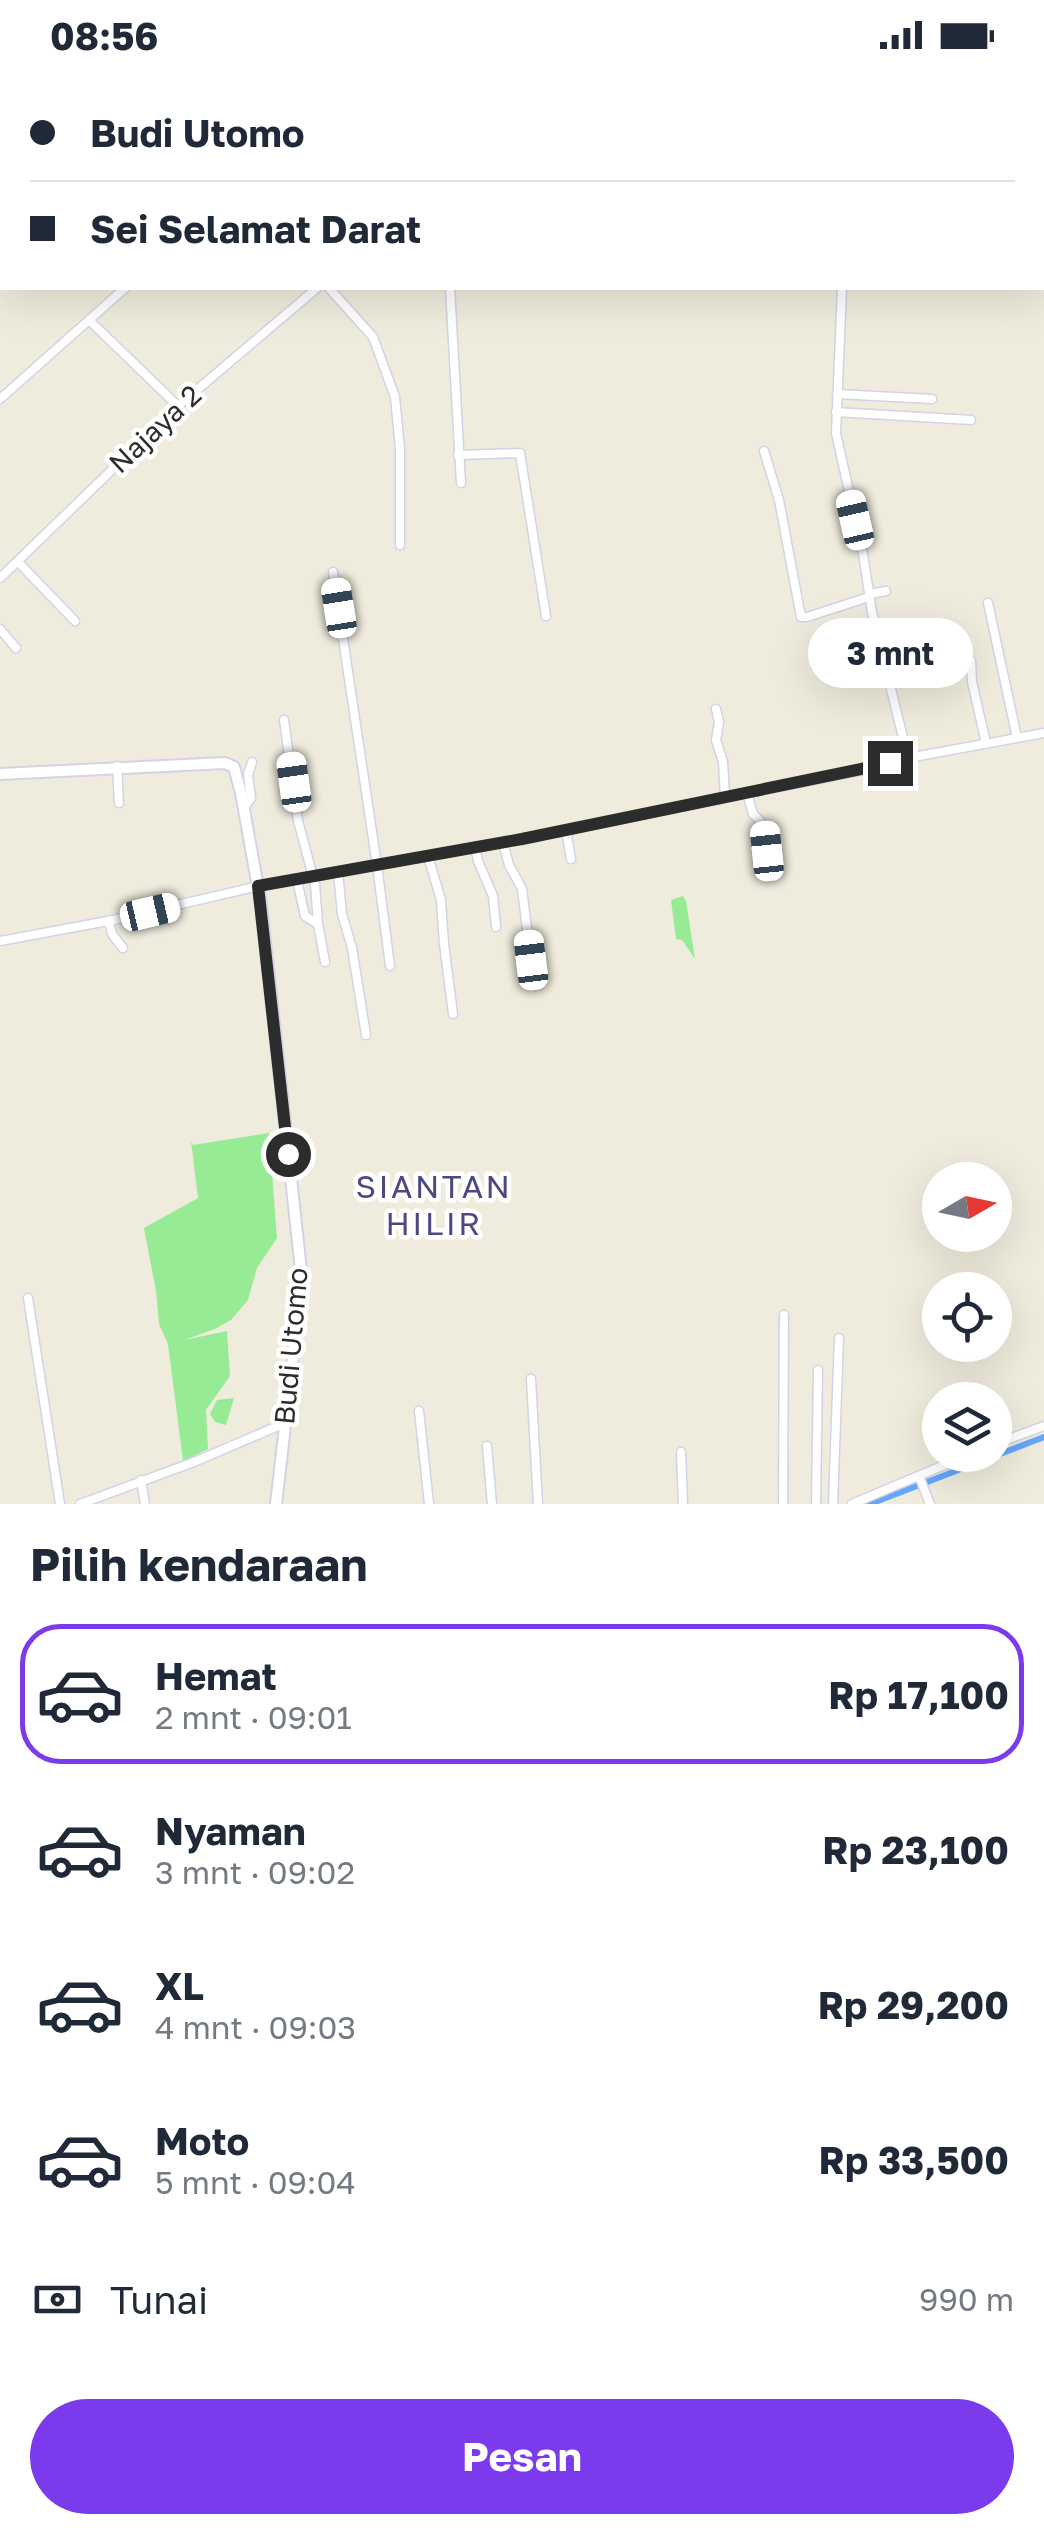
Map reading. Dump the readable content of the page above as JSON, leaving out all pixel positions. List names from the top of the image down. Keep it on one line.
{"streets":{"street":["Najaya 2","Budi Utomo"]},"districts":["SIANTAN HILIR"],"north":"right","page":{"status":"08:56","banner":["Budi Utomo","Sei Selamat Darat"],"bubble":"3 mnt","heading":"Pilih kendaraan","list":[{"name":"Hemat","note":"2 mnt · 09:01","value":"Rp 17,100"},{"name":"Nyaman","note":"3 mnt · 09:02","value":"Rp 23,100"},{"name":"XL","note":"4 mnt · 09:03","value":"Rp 29,200"},{"name":"Moto","note":"5 mnt · 09:04","value":"Rp 33,500"}],"pay":["Tunai","990 m"],"buttons":"Pesan"}}
